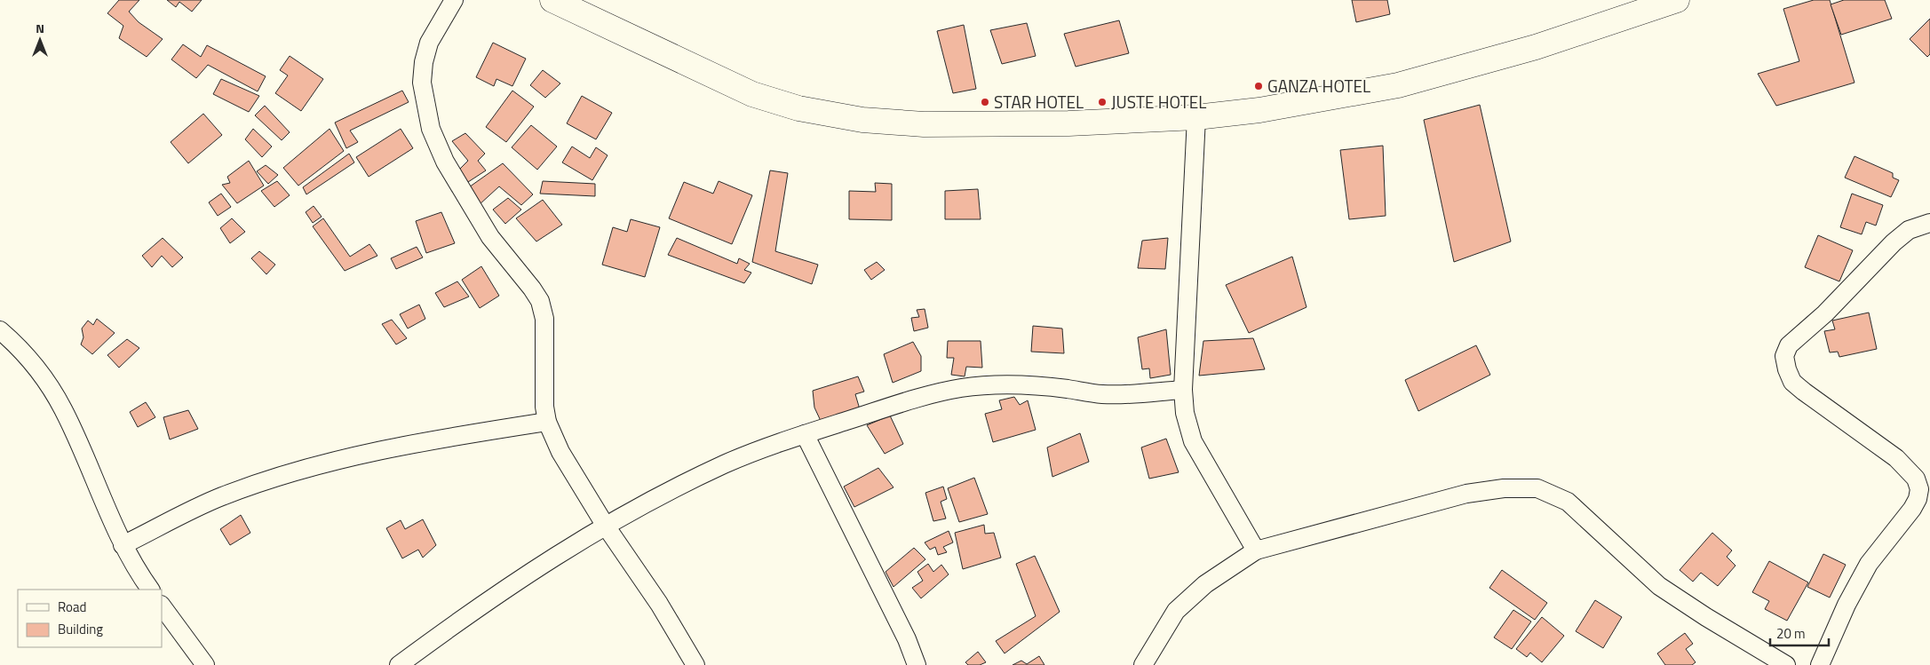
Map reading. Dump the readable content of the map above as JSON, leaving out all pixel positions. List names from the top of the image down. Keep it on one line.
{"places":["GANZA HOTEL","STAR HOTEL","JUSTE HOTEL"],"legend":["Road","Building"],"scale_bar":"20 m","north":"top"}
